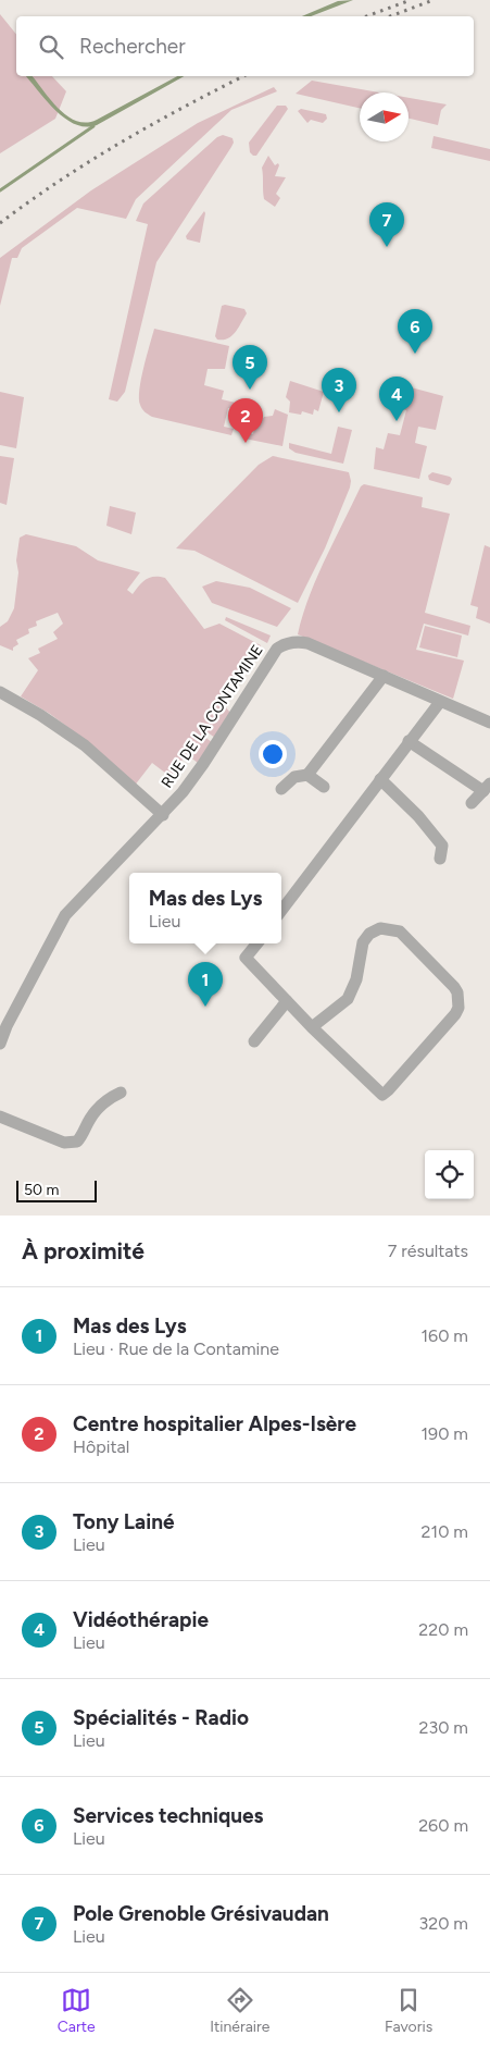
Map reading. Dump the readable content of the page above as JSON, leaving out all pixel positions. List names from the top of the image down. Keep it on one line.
{"streets":{"street":["RUE DE LA CONTAMINE"]},"scale_bar":"50 m","north":"right","page":{"search":"Rechercher","pins":["7","6","5","3","4","2","1"],"popup":["Mas des Lys","Lieu"],"scale":"50 m","heading":["À proximité","7 résultats"],"list":[{"mark":"1","name":"Mas des Lys","note":"Lieu · Rue de la Contamine","value":"160 m"},{"mark":"2","name":"Centre hospitalier Alpes-Isère","note":"Hôpital","value":"190 m"},{"mark":"3","name":"Tony Lainé","note":"Lieu","value":"210 m"},{"mark":"4","name":"Vidéothérapie","note":"Lieu","value":"220 m"},{"mark":"5","name":"Spécialités - Radio","note":"Lieu","value":"230 m"},{"mark":"6","name":"Services techniques","note":"Lieu","value":"260 m"},{"mark":"7","name":"Pole Grenoble Grésivaudan","note":"Lieu","value":"320 m"}],"nav":["Carte","Itinéraire","Favoris"]}}
